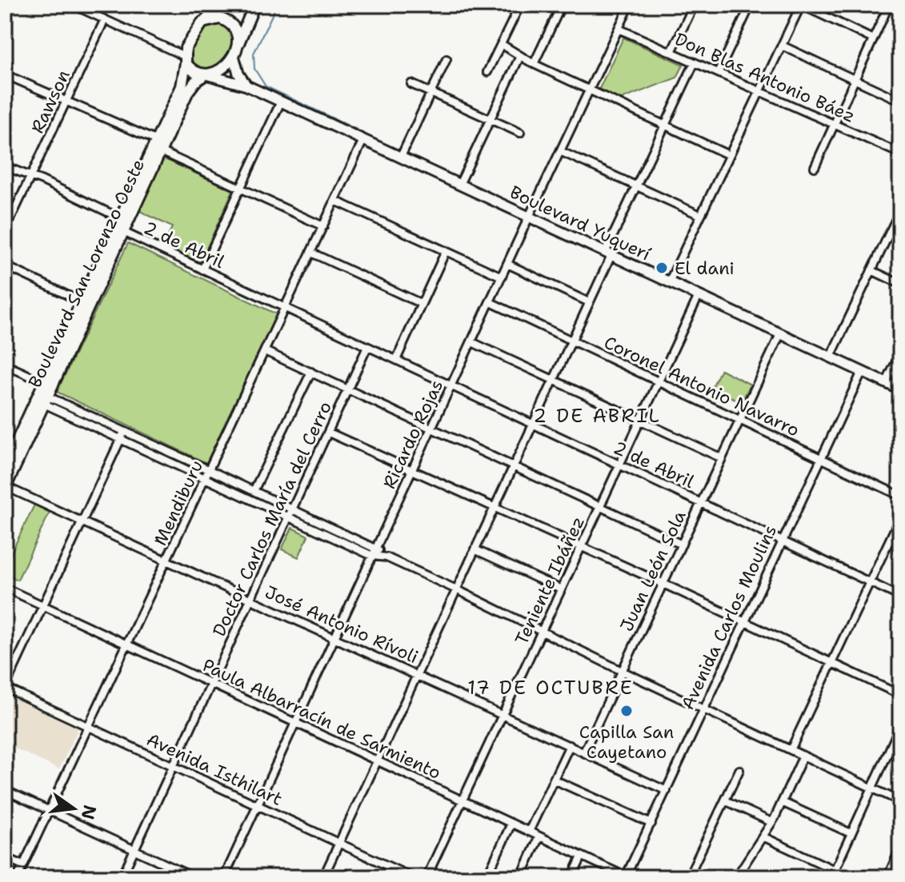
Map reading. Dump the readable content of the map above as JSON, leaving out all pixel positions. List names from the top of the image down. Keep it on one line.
{"streets":{"main road":["Boulevard Yuquerí","Boulevard San Lorenzo Oeste"],"street":["Don Blas Antonio Báez","Rawson","2 de Abril","Coronel Antonio Navarro","Ricardo Rojas","Mendiburu","Doctor Carlos María del Cerro","Juan León Sola","Teniente Ibáñez","Avenida Carlos Moulins","José Antonio Rívoli","Paula Albarracín de Sarmiento","Avenida Isthilart"]},"crossings":[["Don Blas Antonio Báez","Ricardo Rojas"],["Rawson","2 de Abril"],["Boulevard Yuquerí","Boulevard San Lorenzo Oeste"],["Boulevard Yuquerí","Ricardo Rojas"],["Boulevard Yuquerí","Mendiburu"],["Boulevard Yuquerí","Juan León Sola"],["Boulevard Yuquerí","Teniente Ibáñez"],["Boulevard Yuquerí","Avenida Carlos Moulins"],["2 de Abril","Boulevard San Lorenzo Oeste"],["2 de Abril","Ricardo Rojas"],["2 de Abril","Mendiburu"],["2 de Abril","Doctor Carlos María del Cerro"],["2 de Abril","Juan León Sola"],["2 de Abril","Teniente Ibáñez"],["2 de Abril","Avenida Carlos Moulins"],["Boulevard San Lorenzo Oeste","José Antonio Rívoli"],["Coronel Antonio Navarro","Ricardo Rojas"],["Coronel Antonio Navarro","Juan León Sola"],["Coronel Antonio Navarro","Teniente Ibáñez"],["Coronel Antonio Navarro","Avenida Carlos Moulins"],["Ricardo Rojas","José Antonio Rívoli"],["Ricardo Rojas","Paula Albarracín de Sarmiento"],["Ricardo Rojas","Avenida Isthilart"],["Mendiburu","José Antonio Rívoli"],["Mendiburu","Paula Albarracín de Sarmiento"],["Mendiburu","Avenida Isthilart"],["Doctor Carlos María del Cerro","José Antonio Rívoli"],["Doctor Carlos María del Cerro","Paula Albarracín de Sarmiento"],["Doctor Carlos María del Cerro","Avenida Isthilart"],["Juan León Sola","José Antonio Rívoli"],["Teniente Ibáñez","José Antonio Rívoli"],["Teniente Ibáñez","Paula Albarracín de Sarmiento"],["Avenida Carlos Moulins","José Antonio Rívoli"],["Avenida Carlos Moulins","Paula Albarracín de Sarmiento"]],"districts":["2 DE ABRIL","17 DE OCTUBRE"],"places":["El dani","Capilla San Cayetano"],"north":"right"}
